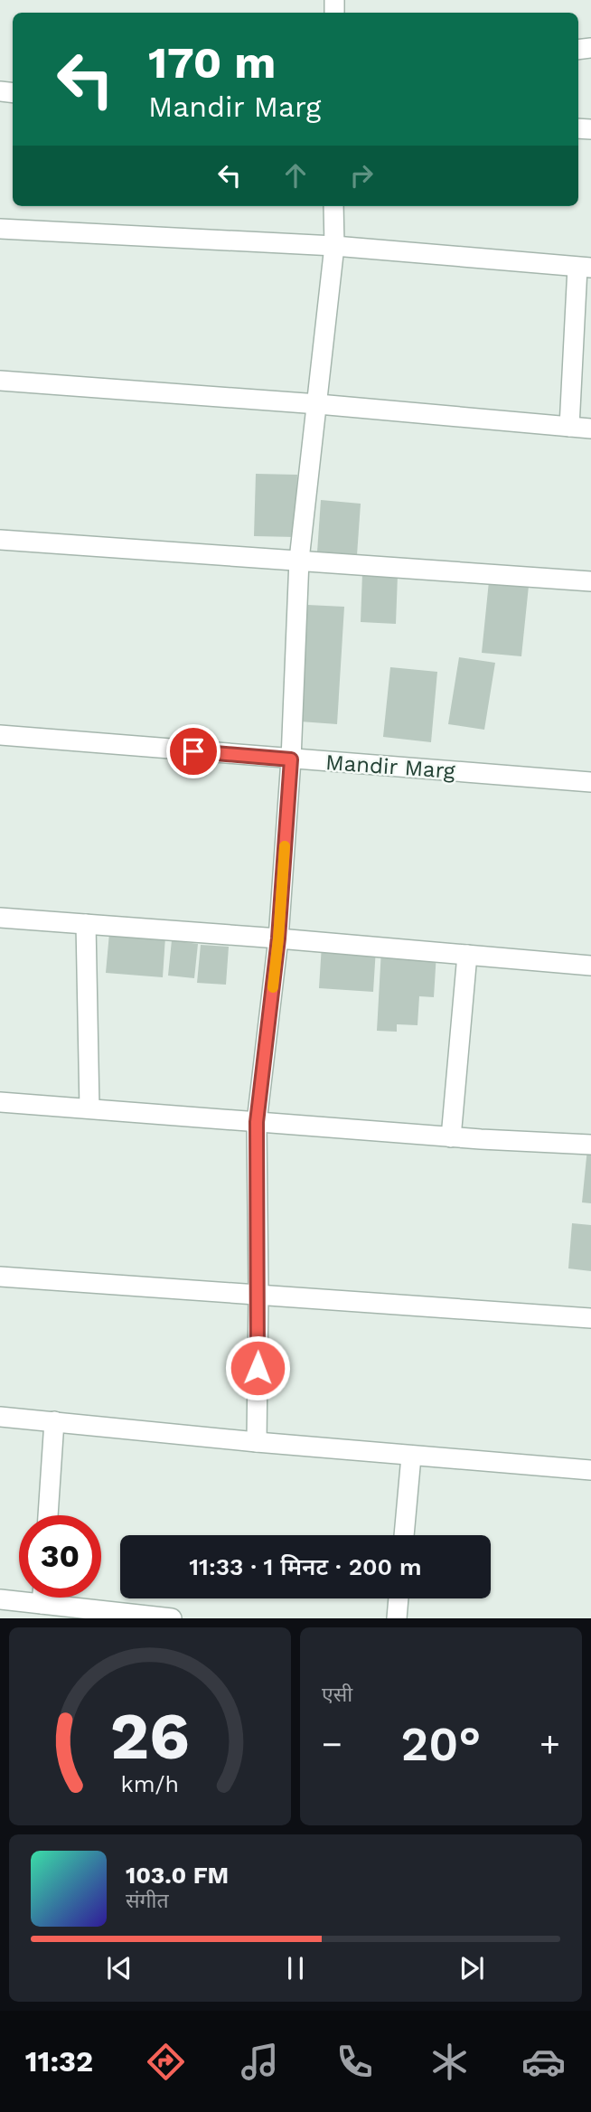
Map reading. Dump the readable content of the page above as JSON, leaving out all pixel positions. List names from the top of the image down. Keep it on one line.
{"streets":{"street":["Mandir Marg"]},"page":{"turn":["170 m","Mandir Marg"],"limit":"30","trip":"11:33 · 1 मिनट · 200 m","tile":"एसी","heat":["−","20°","+"],"song":["103.0 FM","संगीत"],"tabs":"11:32","gauge":["26","km/h"]}}
